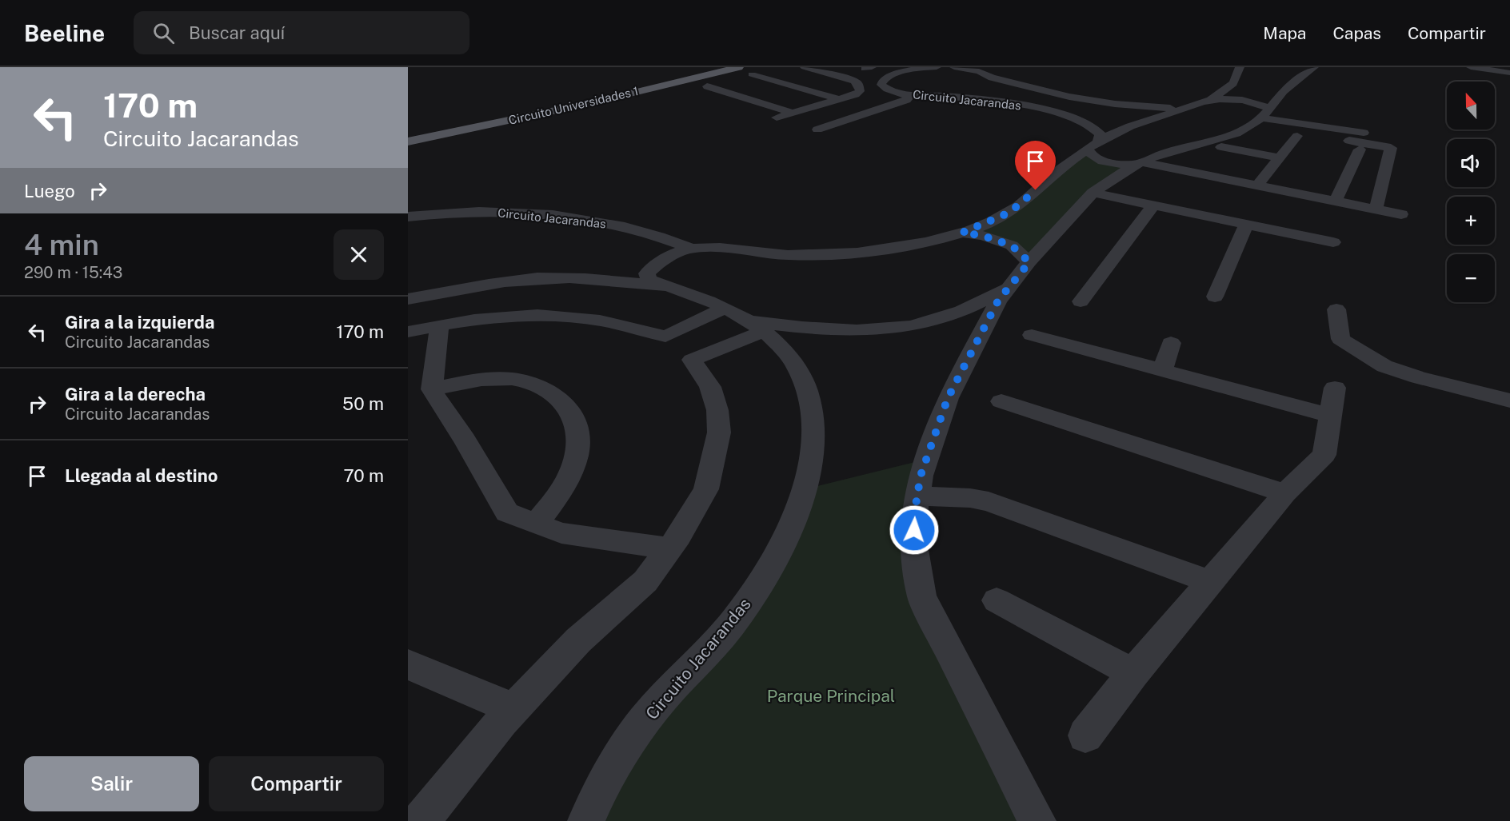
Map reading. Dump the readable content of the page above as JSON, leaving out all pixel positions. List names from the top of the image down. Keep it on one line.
{"streets":{"main road":["Circuito Universidades 1"],"street":["Circuito Jacarandas"]},"parks":["Parque Principal"],"north":"top","page":{"header":"Beeline","search":"Buscar aquí","nav":["Mapa","Capas","Compartir"],"turn":["170 m","Circuito Jacarandas"],"map_buttons":["+","−"],"then":"Luego","heading":["4 min","290 m · 15:43"],"list":[{"name":"Gira a la izquierda","note":"Circuito Jacarandas","value":"170 m"},{"name":"Gira a la derecha","note":"Circuito Jacarandas","value":"50 m"},{"name":"Llegada al destino","value":"70 m"}],"buttons":["Salir","Compartir"]}}
